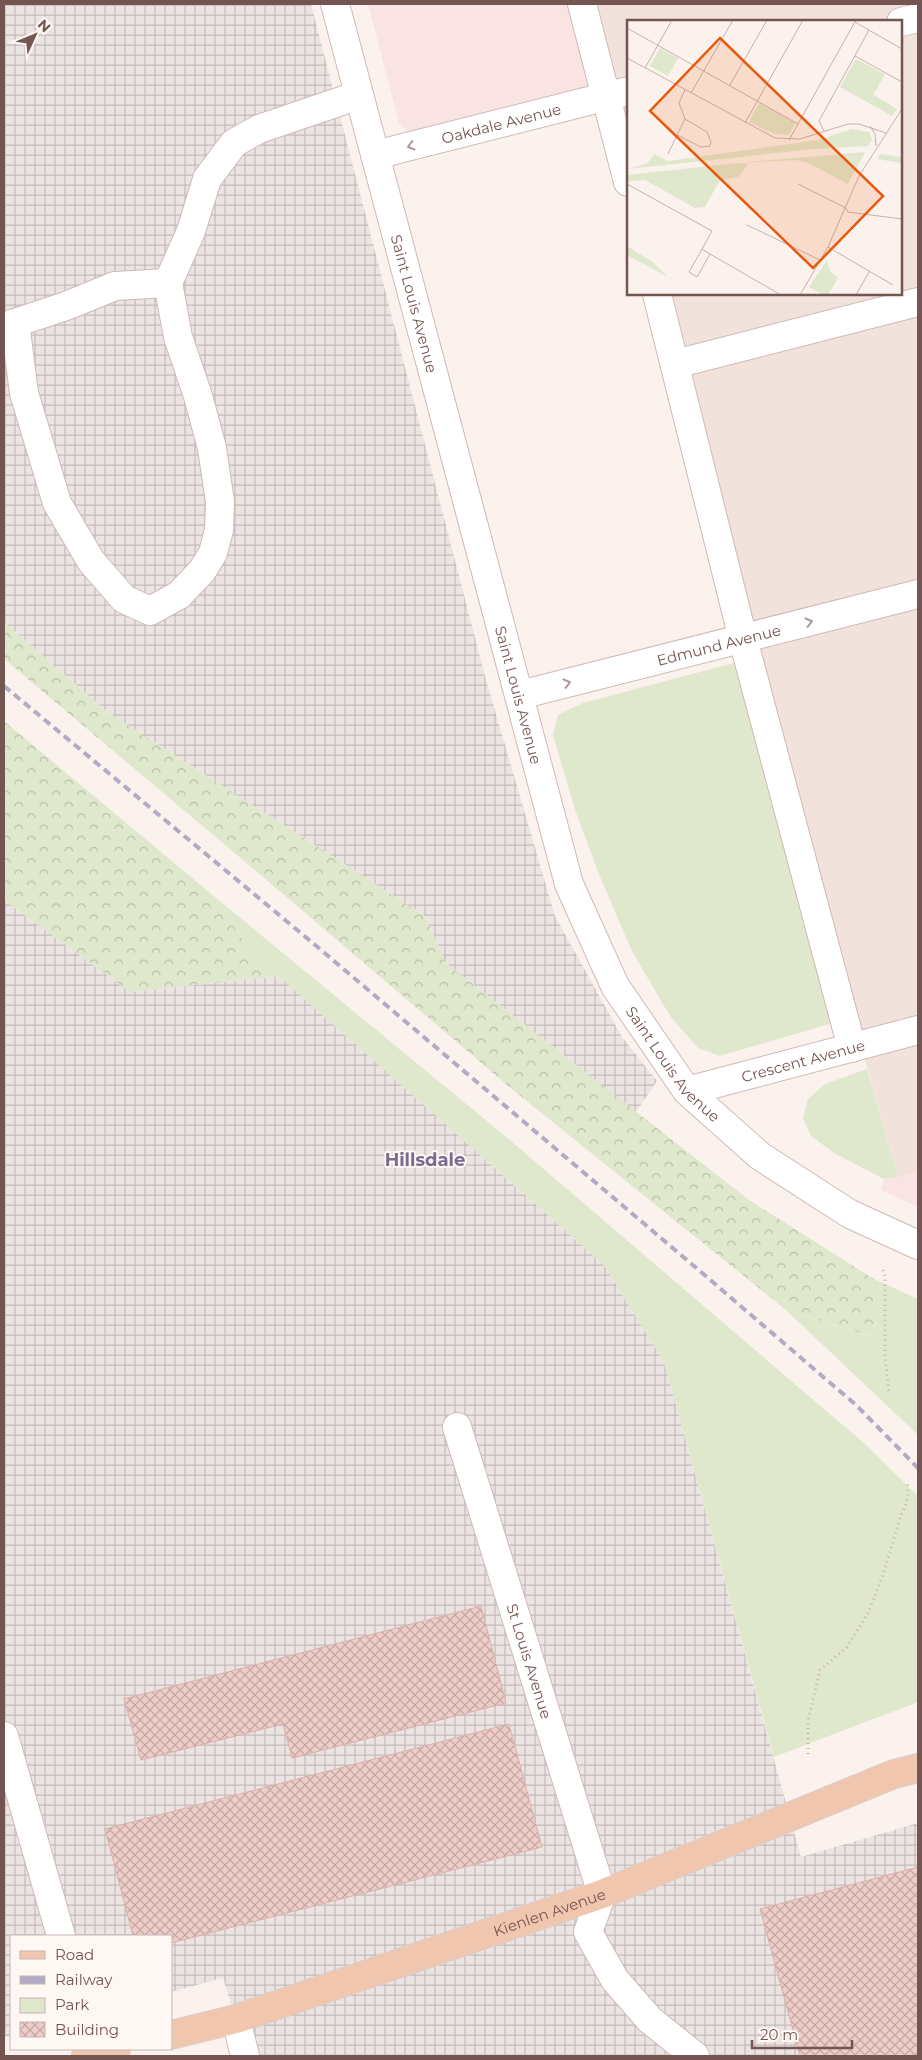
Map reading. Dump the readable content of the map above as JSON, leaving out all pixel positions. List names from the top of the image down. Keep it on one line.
{"streets":{"main road":["Kienlen Avenue"],"street":["Oakdale Avenue","Saint Louis Avenue","Edmund Avenue","Crescent Avenue","St Louis Avenue"]},"crossings":[["Oakdale Avenue","Saint Louis Avenue"],["Saint Louis Avenue","Edmund Avenue"],["Saint Louis Avenue","Crescent Avenue"],["St Louis Avenue","Kienlen Avenue"]],"one_way":["Oakdale Avenue","Edmund Avenue"],"districts":["Hillsdale"],"legend":["Road","Railway","Park","Building"],"scale_bar":"20 m","north":"top right"}
